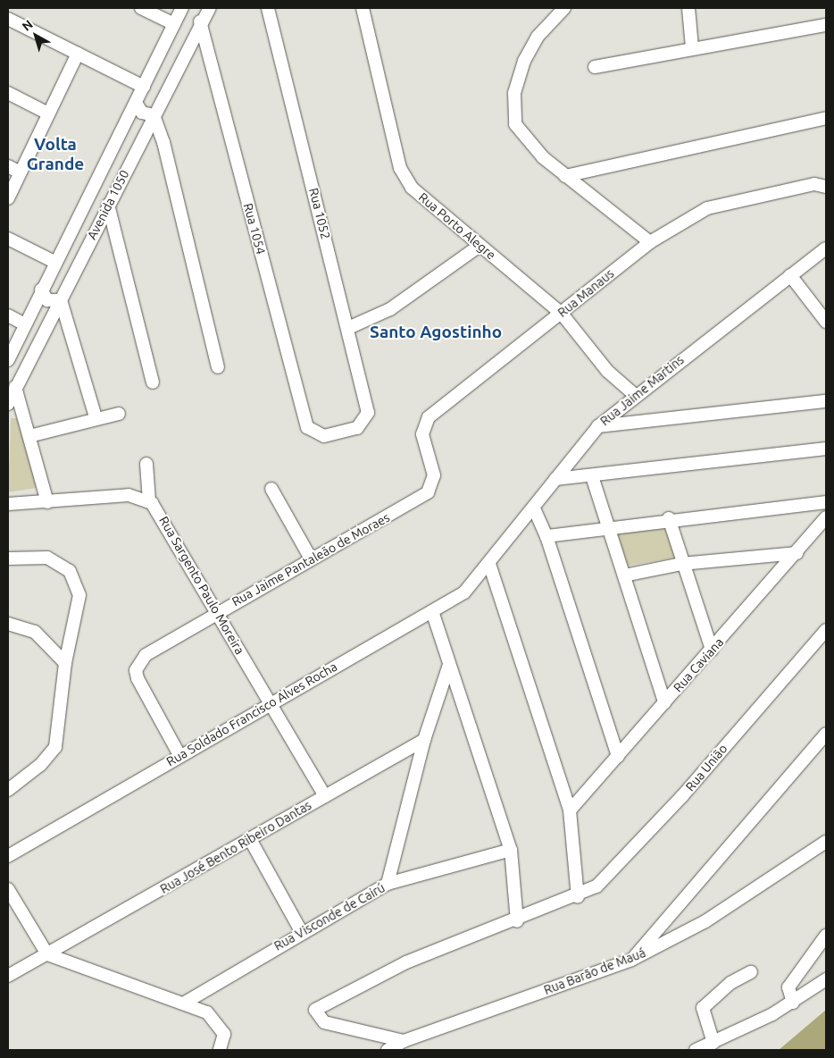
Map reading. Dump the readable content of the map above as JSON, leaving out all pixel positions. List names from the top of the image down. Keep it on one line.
{"streets":{"street":["Avenida 1050","Rua 1052","Rua Porto Alegre","Rua 1054","Rua Manaus","Rua Jaime Martins","Rua Jaime Pantaleão de Moraes","Rua Sargento Paulo Moreira","Rua Caviana","Rua Soldado Francisco Alves Rocha","Rua União","Rua José Bento Ribeiro Dantas","Rua Visconde de Cairú","Rua Barão de Mauá"]},"crossings":[["Avenida 1050","Rua 1054"],["Rua 1052","Rua 1054"],["Rua Porto Alegre","Rua Manaus"],["Rua Porto Alegre","Rua Jaime Martins"],["Rua Manaus","Rua Jaime Pantaleão de Moraes"],["Rua Jaime Martins","Rua Soldado Francisco Alves Rocha"],["Rua Jaime Pantaleão de Moraes","Rua Sargento Paulo Moreira"],["Rua Jaime Pantaleão de Moraes","Rua Soldado Francisco Alves Rocha"],["Rua Sargento Paulo Moreira","Rua Soldado Francisco Alves Rocha"],["Rua Sargento Paulo Moreira","Rua José Bento Ribeiro Dantas"],["Rua União","Rua Barão de Mauá"]],"districts":["Volta Grande","Santo Agostinho"],"north":"top left"}
